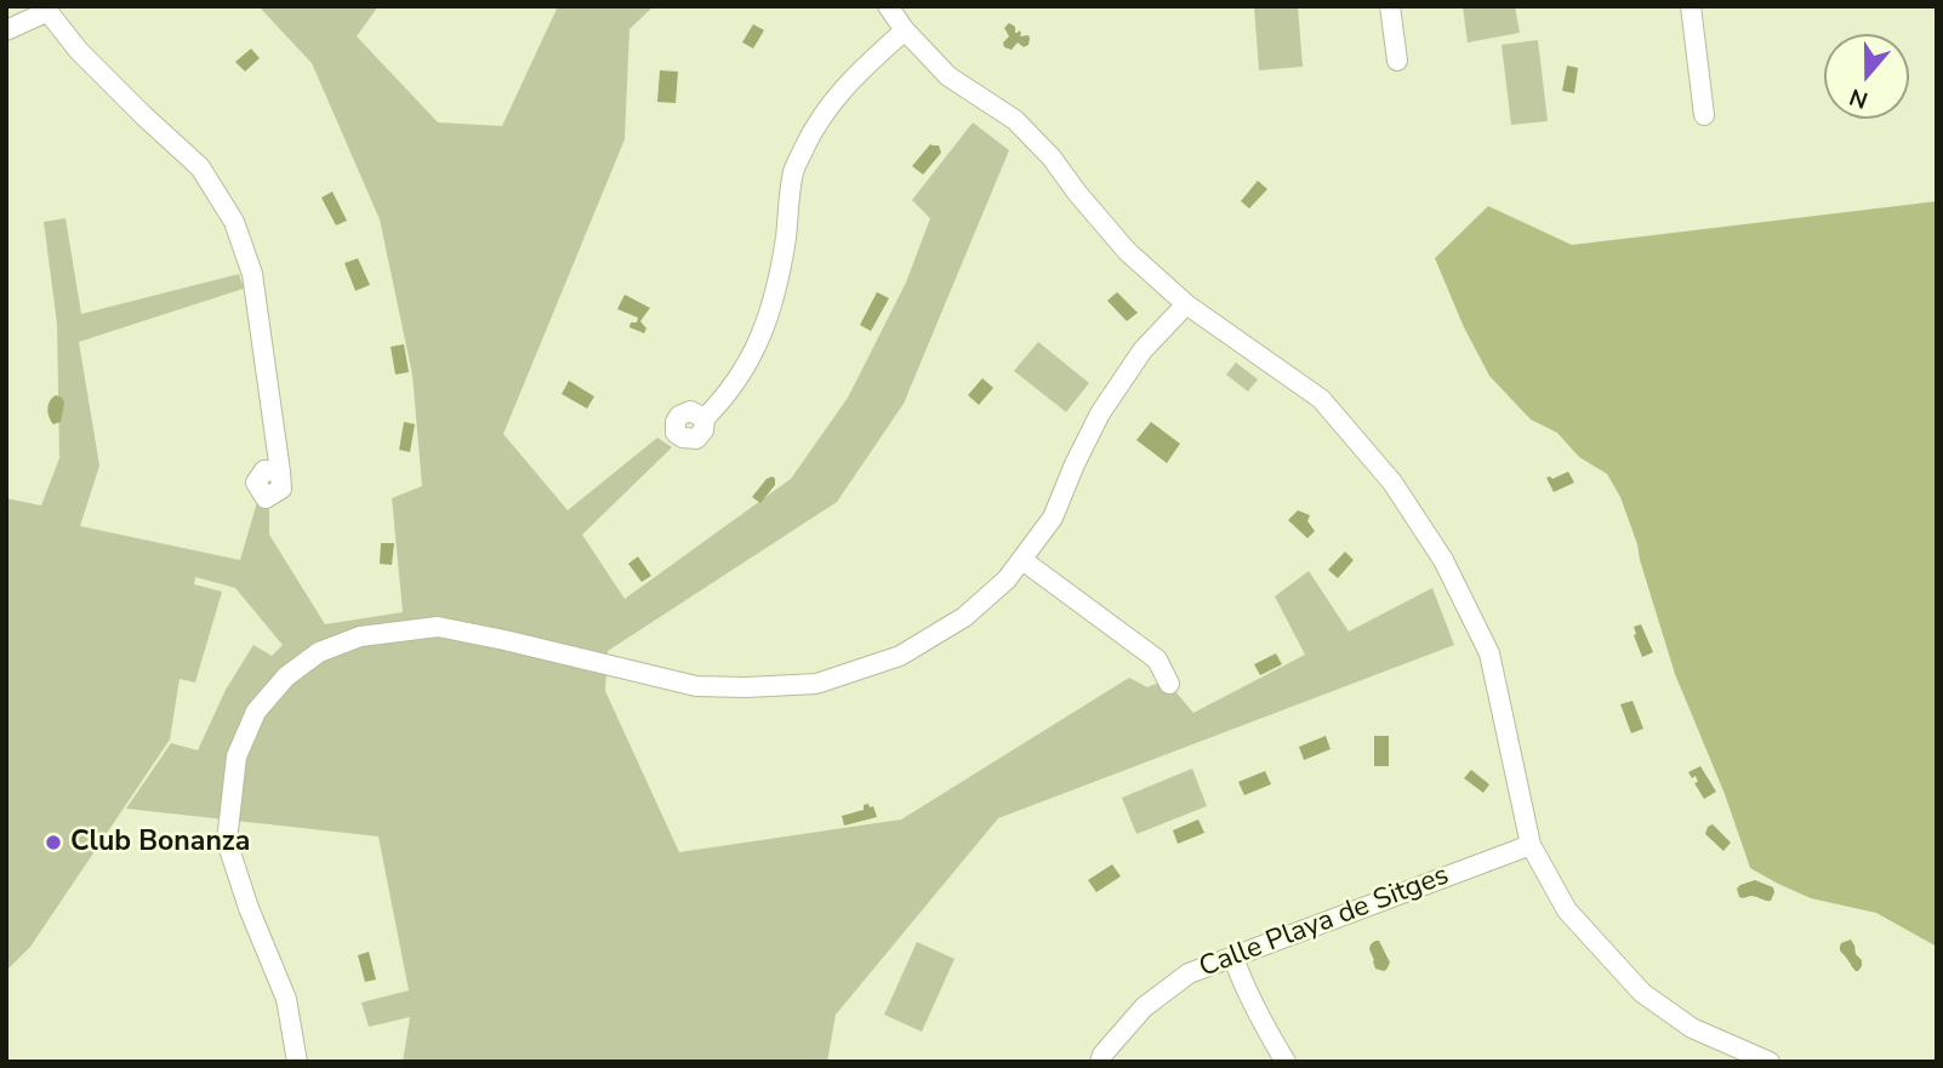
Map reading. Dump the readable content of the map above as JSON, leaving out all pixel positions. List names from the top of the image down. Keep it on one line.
{"streets":{"street":["Calle Playa de Sitges"]},"places":["Club Bonanza"],"north":"bottom"}
